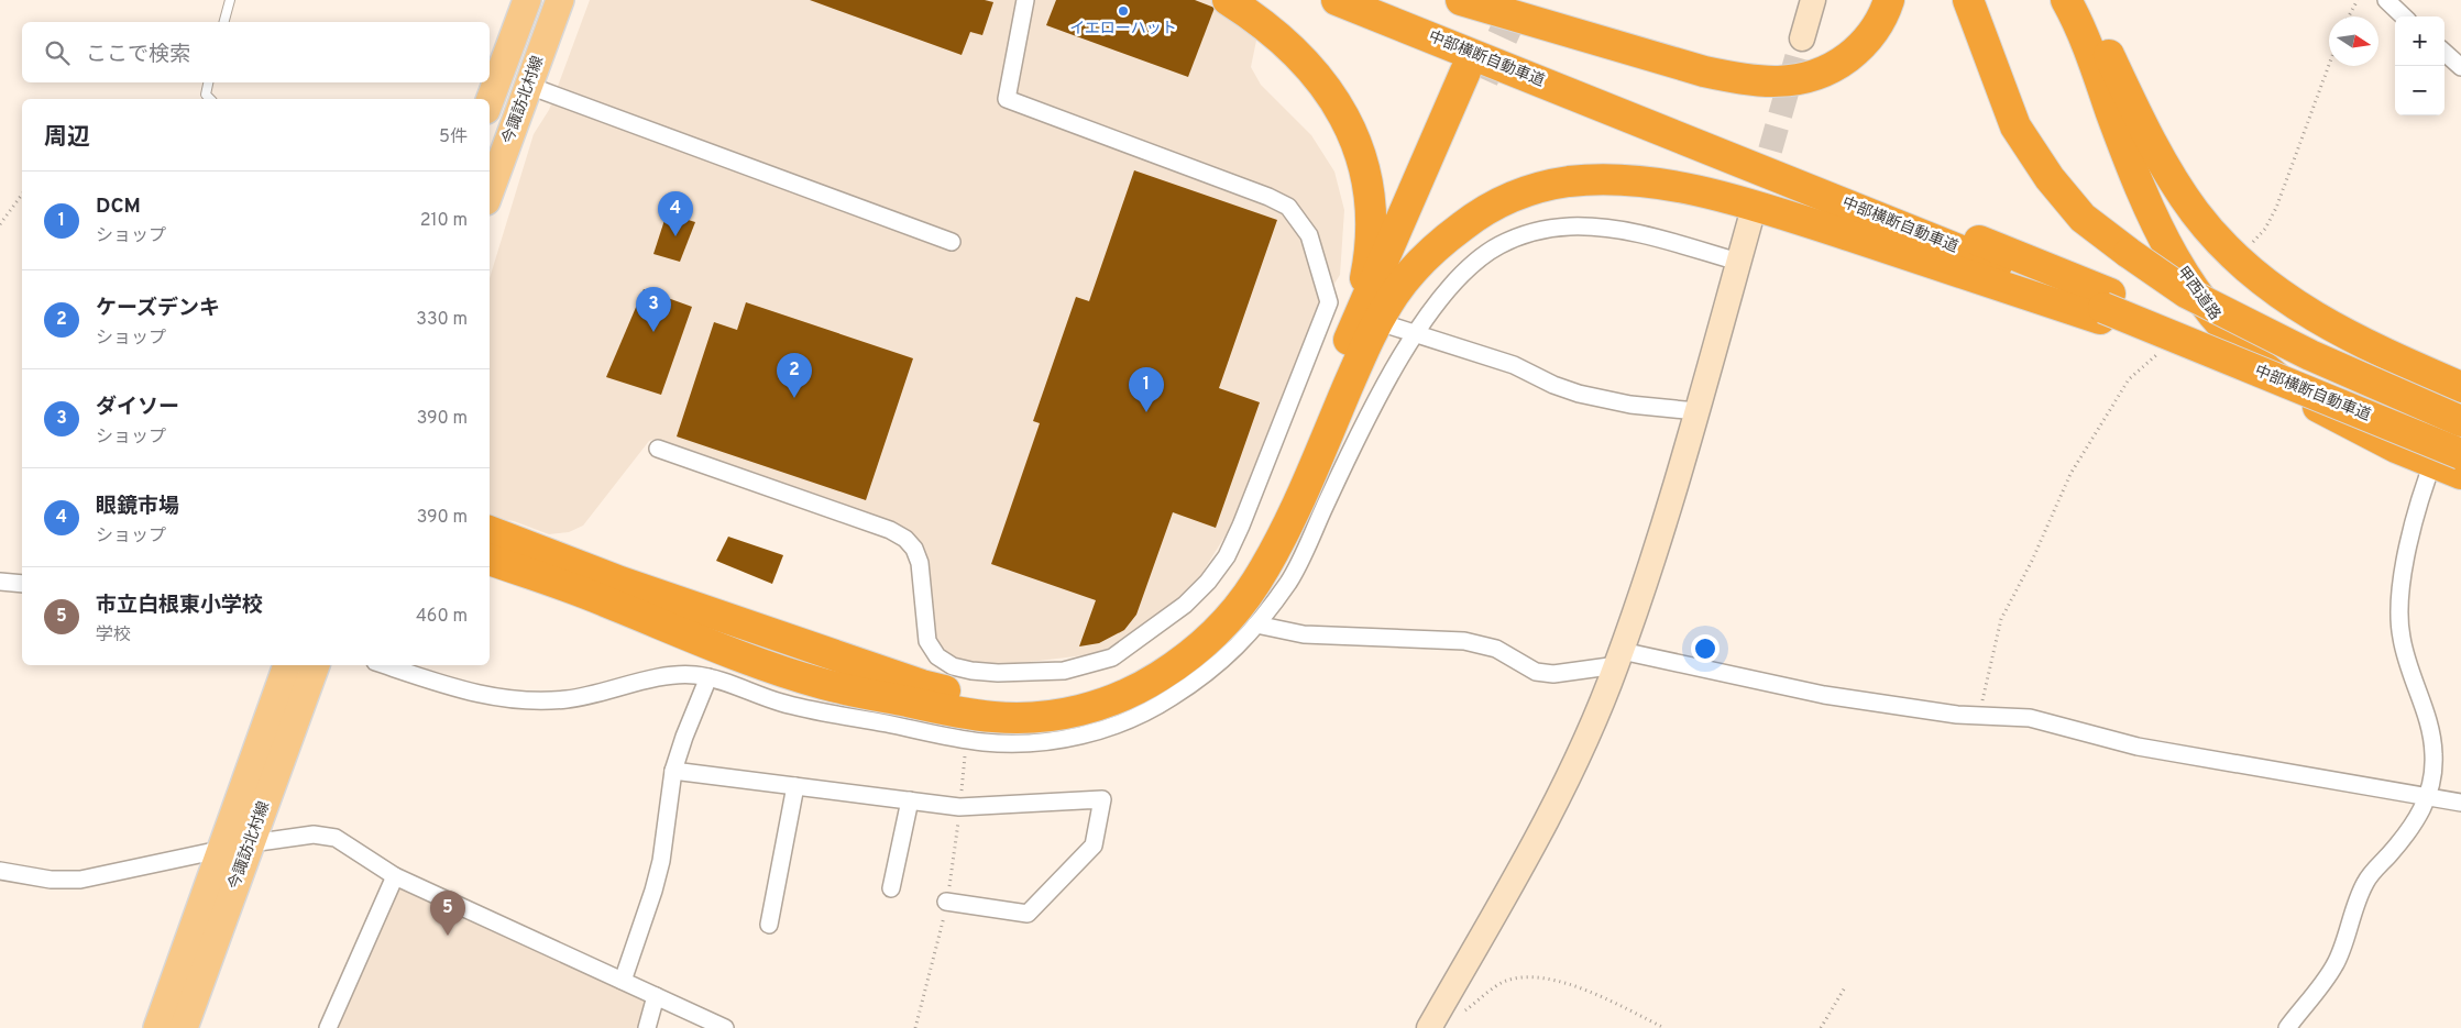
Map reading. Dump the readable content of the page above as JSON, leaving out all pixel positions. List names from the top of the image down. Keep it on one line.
{"streets":{"highway":["中部横断自動車道","甲西道路"],"main road":["今諏訪北村線"]},"places":["イエローハット"],"north":"right","page":{"map_buttons":["+","−"],"search":"ここで検索","heading":["周辺","5件"],"list":[{"mark":"1","name":"DCM","note":"ショップ","value":"210 m"},{"mark":"2","name":"ケーズデンキ","note":"ショップ","value":"330 m"},{"mark":"3","name":"ダイソー","note":"ショップ","value":"390 m"},{"mark":"4","name":"眼鏡市場","note":"ショップ","value":"390 m"},{"mark":"5","name":"市立白根東小学校","note":"学校","value":"460 m"}],"pins":["4","3","2","1","5"]}}
